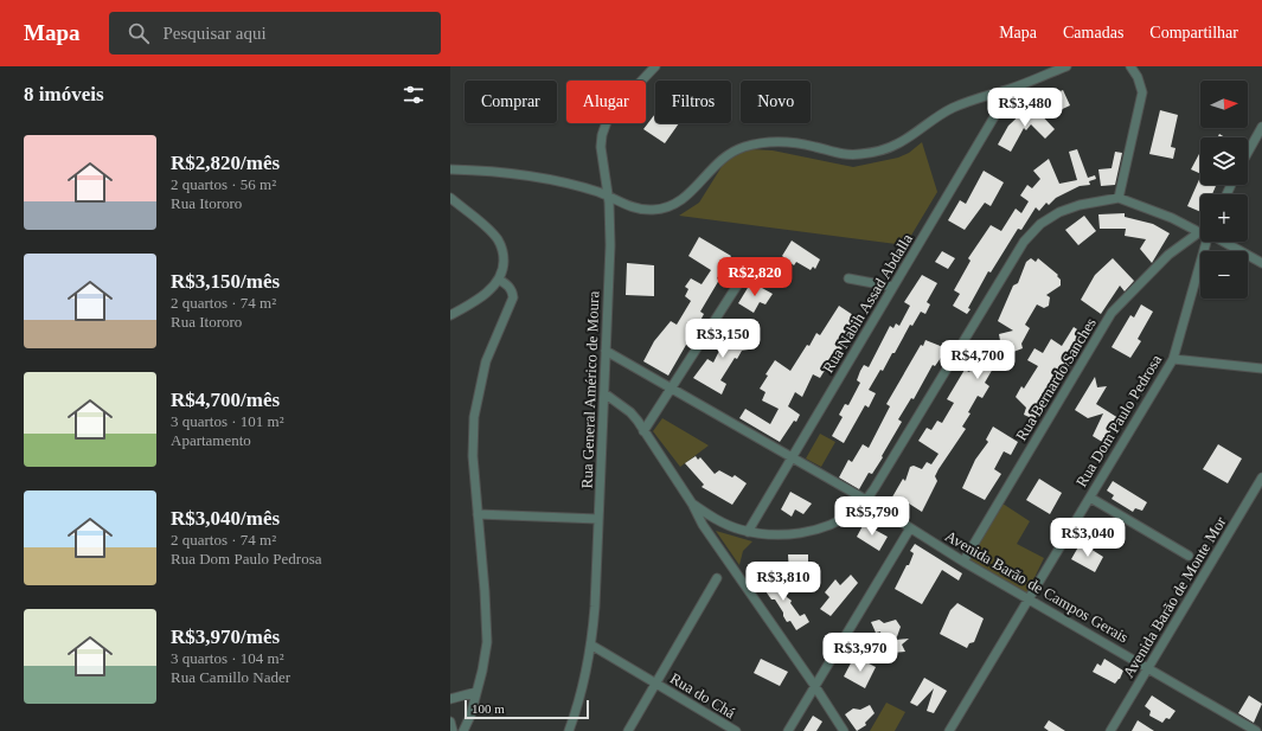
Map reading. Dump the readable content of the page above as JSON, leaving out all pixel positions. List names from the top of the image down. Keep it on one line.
{"streets":{"street":["Rua Nabih Assad Abdalla","Rua Bernardo Sanches","Rua General Américo de Moura","Rua Dom Paulo Pedrosa","Avenida Barão de Campos Gerais","Avenida Barão de Monte Mor","Rua do Chá"]},"crossings":[["Rua Nabih Assad Abdalla","Avenida Barão de Campos Gerais"],["Rua Bernardo Sanches","Avenida Barão de Campos Gerais"],["Rua General Américo de Moura","Avenida Barão de Campos Gerais"],["Rua General Américo de Moura","Rua do Chá"],["Rua Dom Paulo Pedrosa","Avenida Barão de Campos Gerais"],["Avenida Barão de Campos Gerais","Avenida Barão de Monte Mor"]],"scale_bar":"100 m","north":"right","page":{"header":"Mapa","search":"Pesquisar aqui","nav":["Mapa","Camadas","Compartilhar"],"heading":"8 imóveis","map_buttons":["+","−"],"chip":["Comprar","Alugar","Filtros","Novo"],"price":["R$3,480","R$2,820","R$3,150","R$4,700","R$5,790","R$3,040","R$3,810","R$3,970"],"list":[{"name":"R$2,820/mês","note":"2 quartos · 56 m² · Rua Itororo"},{"name":"R$3,150/mês","note":"2 quartos · 74 m² · Rua Itororo"},{"name":"R$4,700/mês","note":"3 quartos · 101 m² · Apartamento"},{"name":"R$3,040/mês","note":"2 quartos · 74 m² · Rua Dom Paulo Pedrosa"},{"name":"R$3,970/mês","note":"3 quartos · 104 m² · Rua Camillo Nader"}],"scale":"100 m"}}
